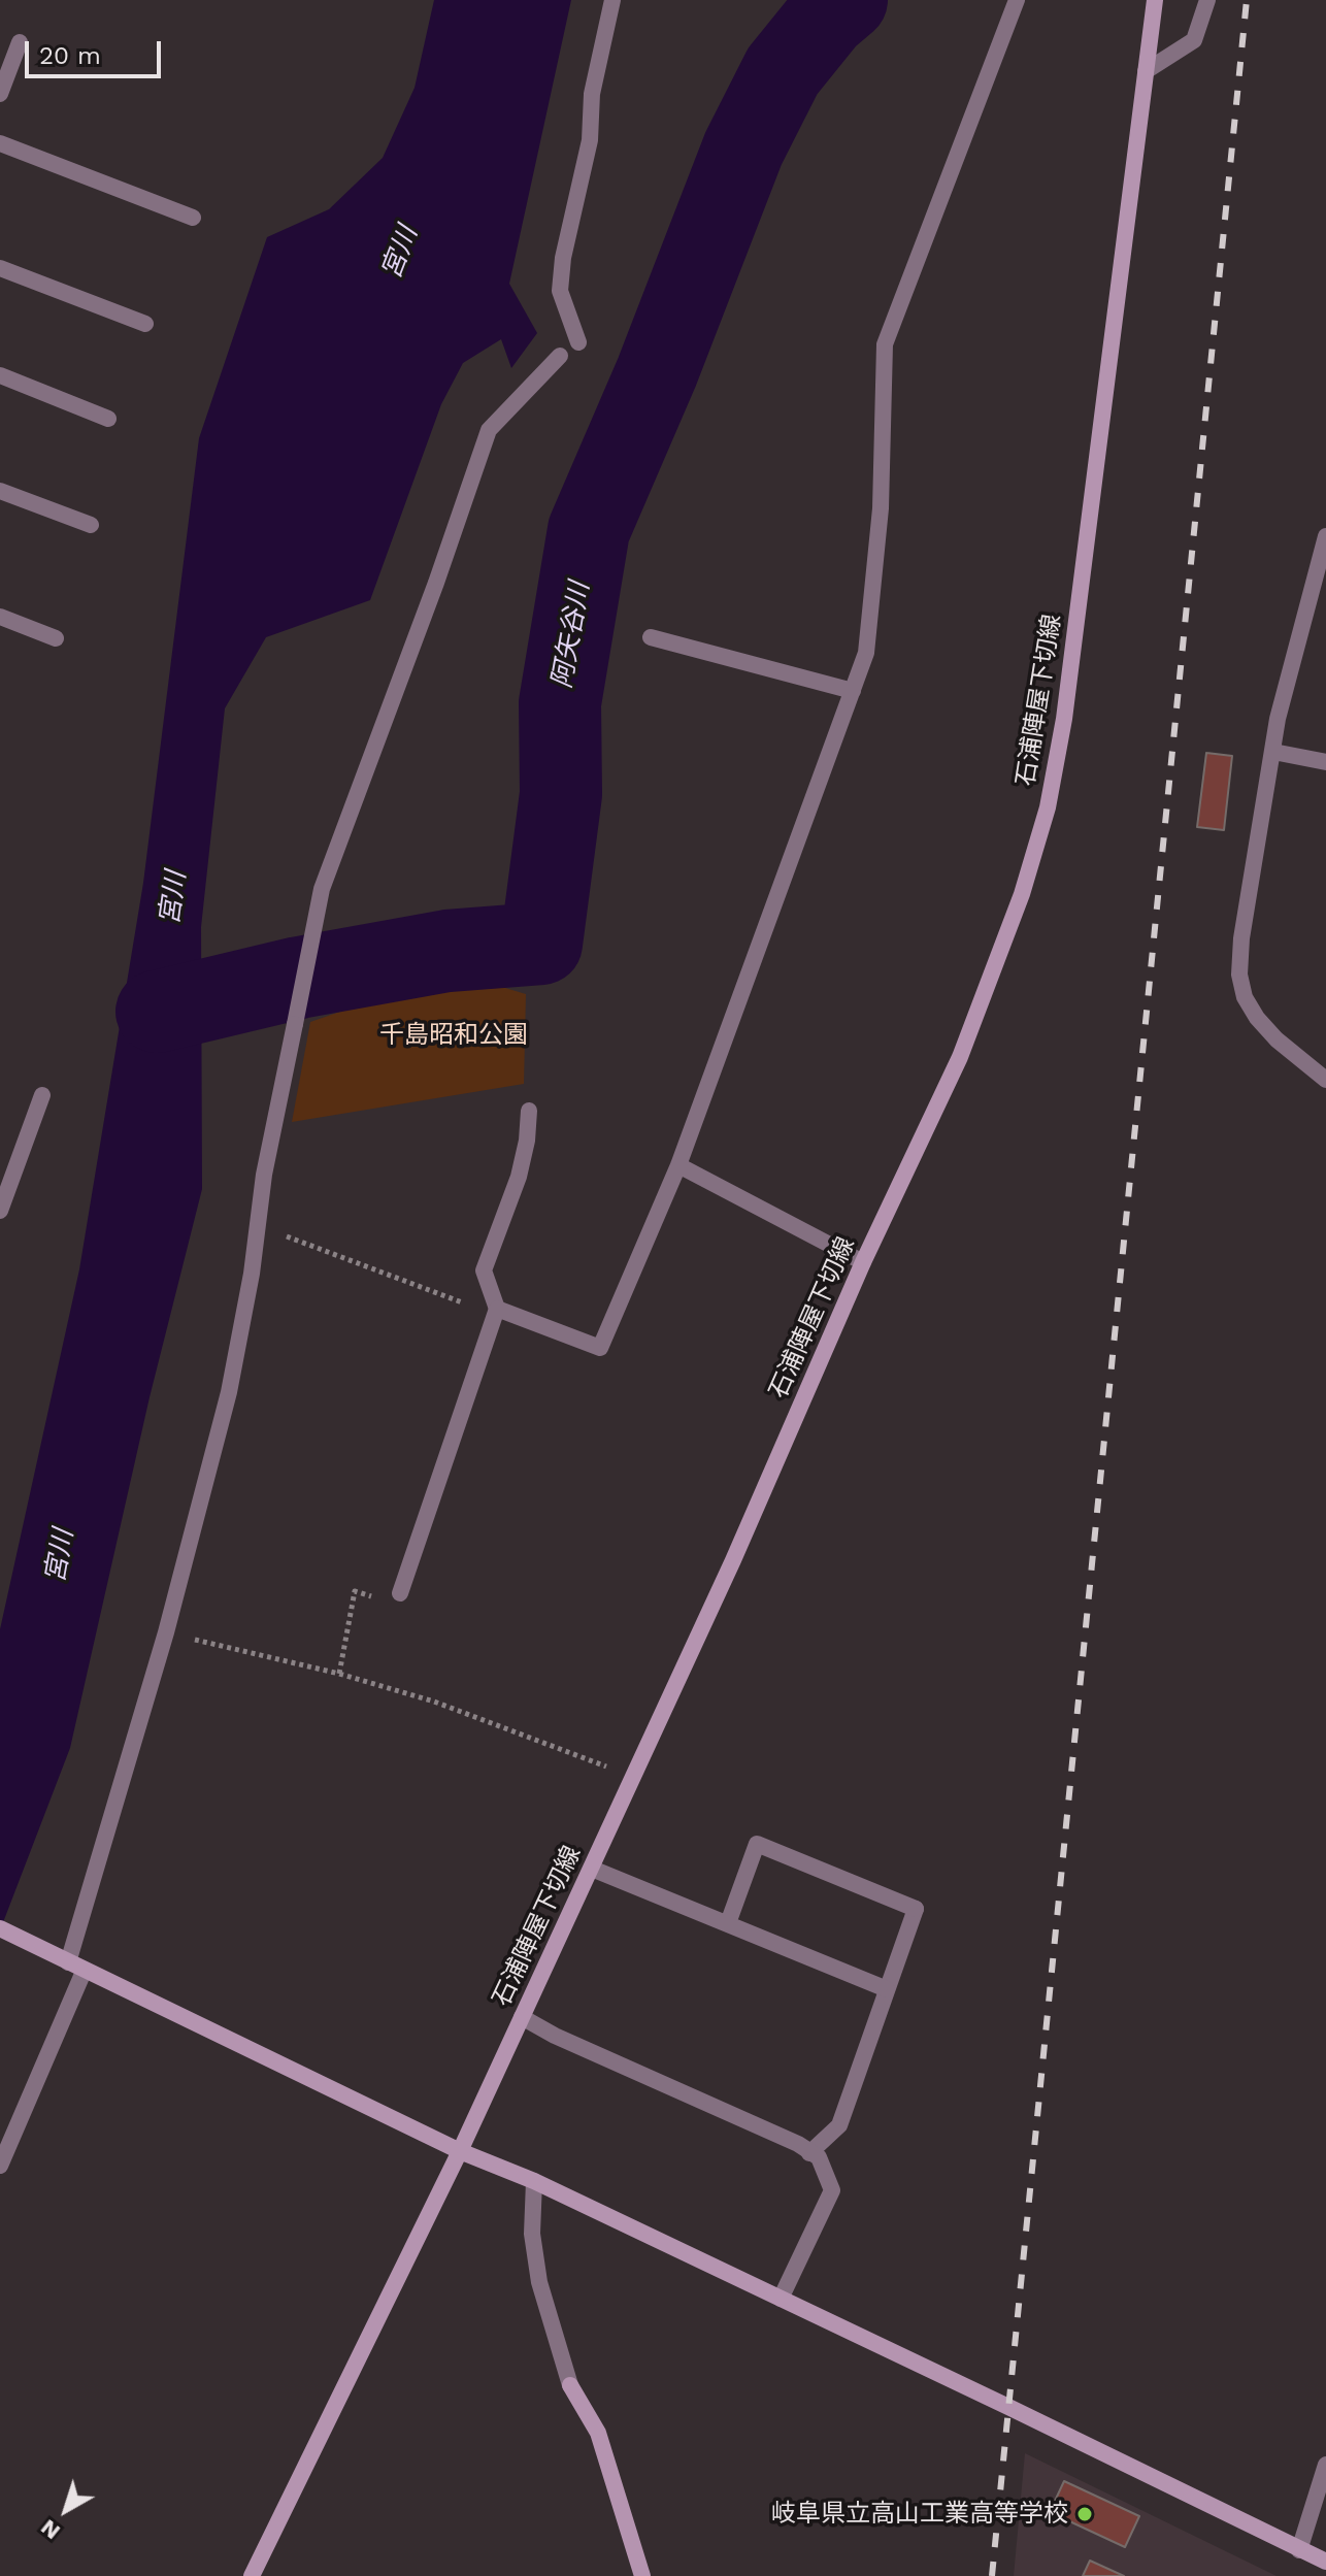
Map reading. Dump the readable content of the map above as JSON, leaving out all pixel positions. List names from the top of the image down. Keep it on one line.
{"streets":{"main road":["石浦陣屋下切線"]},"water":["宮川","阿矢谷川"],"parks":["千島昭和公園"],"places":["岐阜県立高山工業高等学校"],"scale_bar":"20 m","north":"bottom left"}
